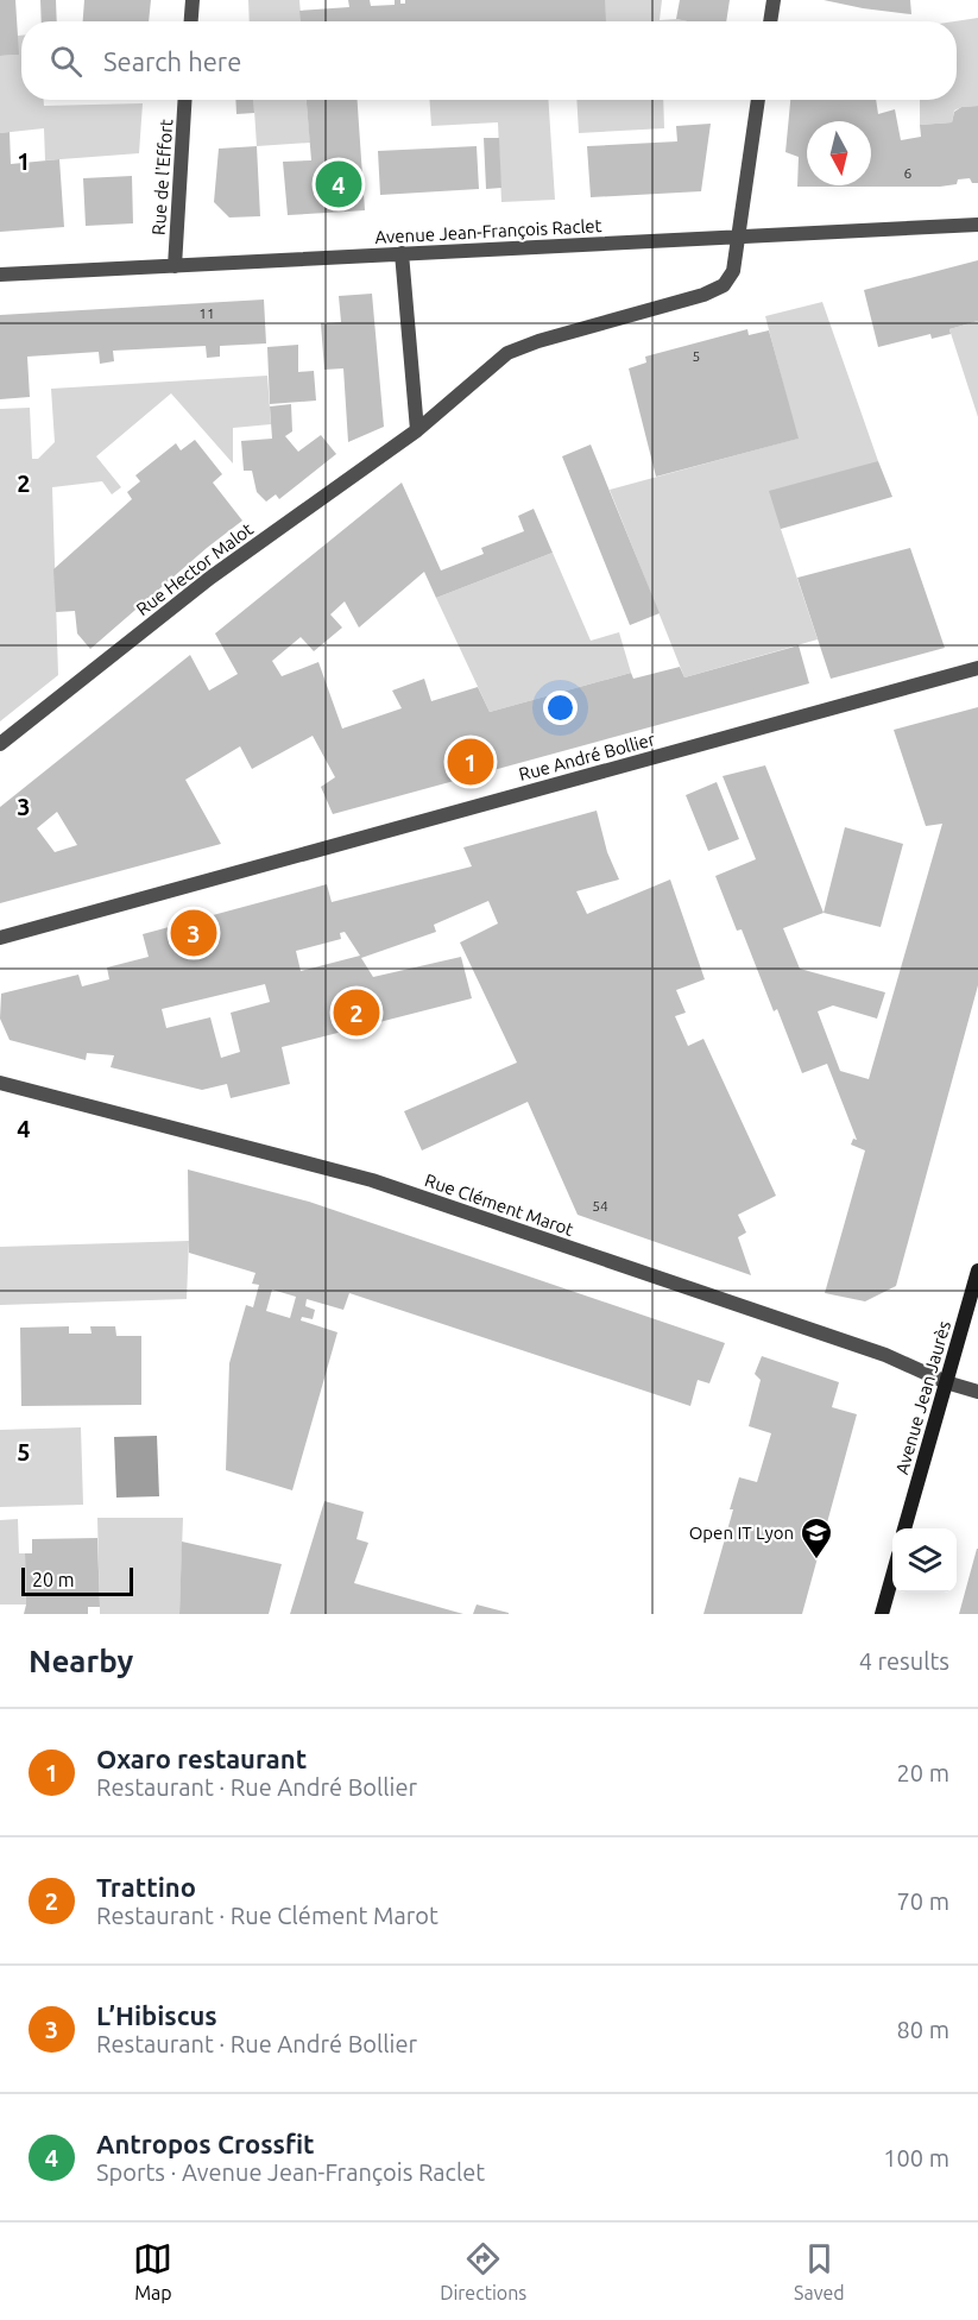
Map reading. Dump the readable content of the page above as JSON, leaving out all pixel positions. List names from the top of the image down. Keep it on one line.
{"streets":{"main road":["Avenue Jean Jaurès"],"street":["Rue de l'Effort","Avenue Jean-François Raclet","Rue Hector Malot","Rue André Bollier","Rue Clément Marot"]},"crossings":[["Rue de l'Effort","Avenue Jean-François Raclet"],["Avenue Jean-François Raclet","Rue Hector Malot"],["Rue Clément Marot","Avenue Jean Jaurès"]],"places":{"school or university":["Open IT Lyon"]},"house_numbers":["6","11","5","54"],"scale_bar":"20 m","north":"bottom","page":{"search":"Search here","pins":["4","1","3","2"],"scale":"20 m","heading":["Nearby","4 results"],"list":[{"mark":"1","name":"Oxaro restaurant","note":"Restaurant · Rue André Bollier","value":"20 m"},{"mark":"2","name":"Trattino","note":"Restaurant · Rue Clément Marot","value":"70 m"},{"mark":"3","name":"L’Hibiscus","note":"Restaurant · Rue André Bollier","value":"80 m"},{"mark":"4","name":"Antropos Crossfit","note":"Sports · Avenue Jean-François Raclet","value":"100 m"}],"nav":["Map","Directions","Saved"]},"grid":{"rows":["1","2","3","4","5"]}}
